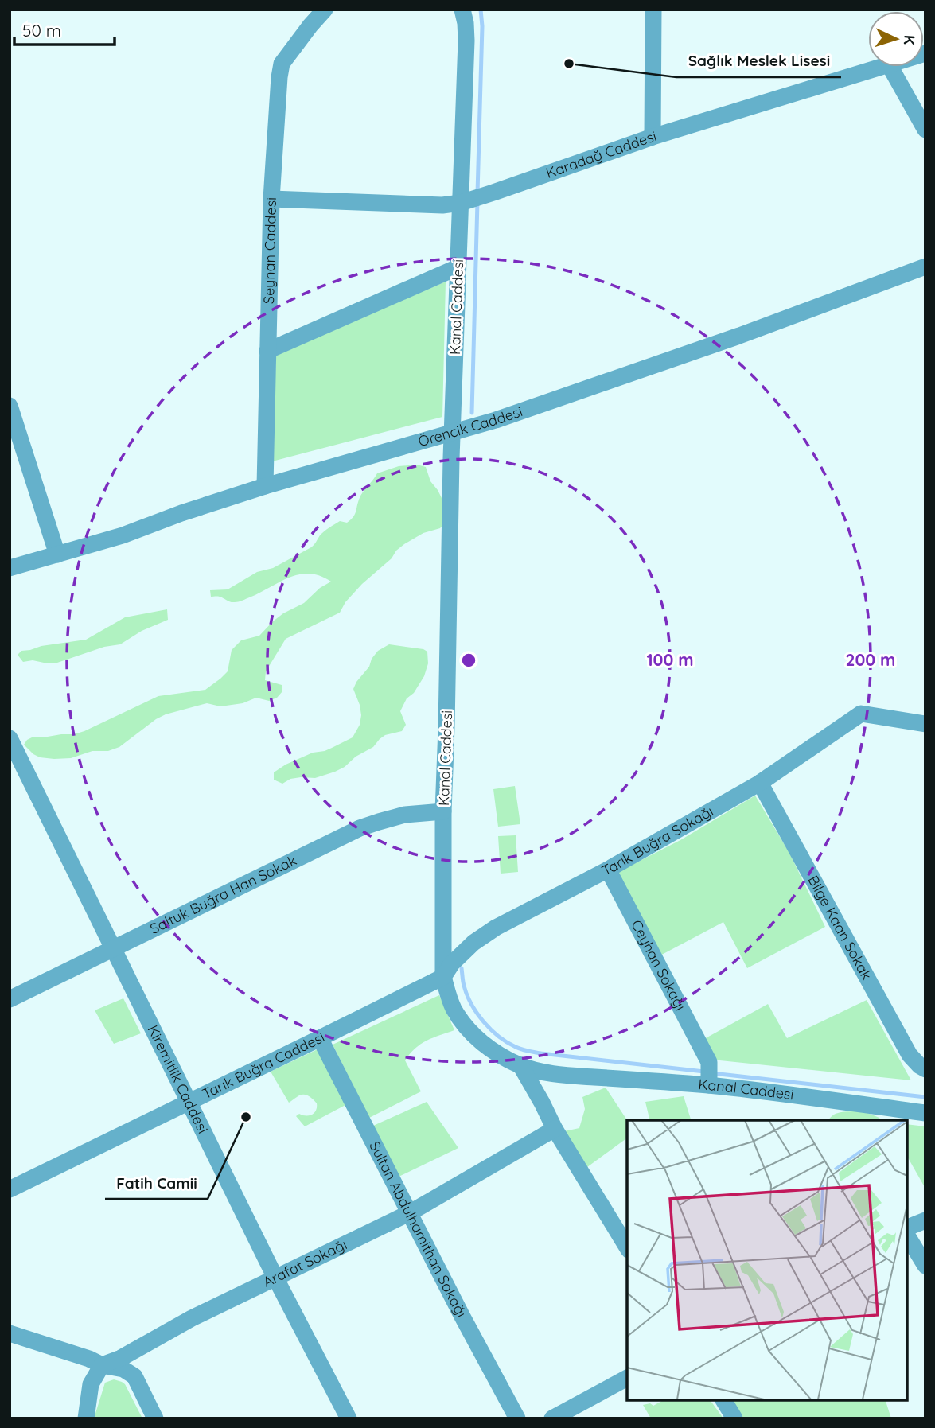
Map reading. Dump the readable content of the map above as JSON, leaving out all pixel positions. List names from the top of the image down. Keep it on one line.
{"streets":{"street":["Karadağ Caddesi","Seyhan Caddesi","Kanal Caddesi","Örencik Caddesi","Tarık Buğra Sokağı","Saltuk Buğra Han Sokak","Bilge Kaan Sokak","Ceyhan Sokağı","Tarık Buğra Caddesi","Kiremitlik Caddesi","Sultan Abdulhamithan Sokağı","Arafat Sokağı"]},"crossings":[["Karadağ Caddesi","Seyhan Caddesi"],["Karadağ Caddesi","Kanal Caddesi"],["Seyhan Caddesi","Örencik Caddesi"],["Kanal Caddesi","Örencik Caddesi"],["Kanal Caddesi","Tarık Buğra Sokağı"],["Kanal Caddesi","Saltuk Buğra Han Sokak"],["Kanal Caddesi","Ceyhan Sokağı"],["Kanal Caddesi","Tarık Buğra Caddesi"],["Tarık Buğra Sokağı","Bilge Kaan Sokak"],["Tarık Buğra Sokağı","Ceyhan Sokağı"],["Tarık Buğra Sokağı","Tarık Buğra Caddesi"],["Saltuk Buğra Han Sokak","Kiremitlik Caddesi"],["Tarık Buğra Caddesi","Kiremitlik Caddesi"],["Tarık Buğra Caddesi","Sultan Abdulhamithan Sokağı"],["Kiremitlik Caddesi","Arafat Sokağı"],["Sultan Abdulhamithan Sokağı","Arafat Sokağı"]],"places":["Sağlık Meslek Lisesi","Fatih Camii"],"scale_bar":"50 m","north":"right","rings":["100 m","200 m"]}
